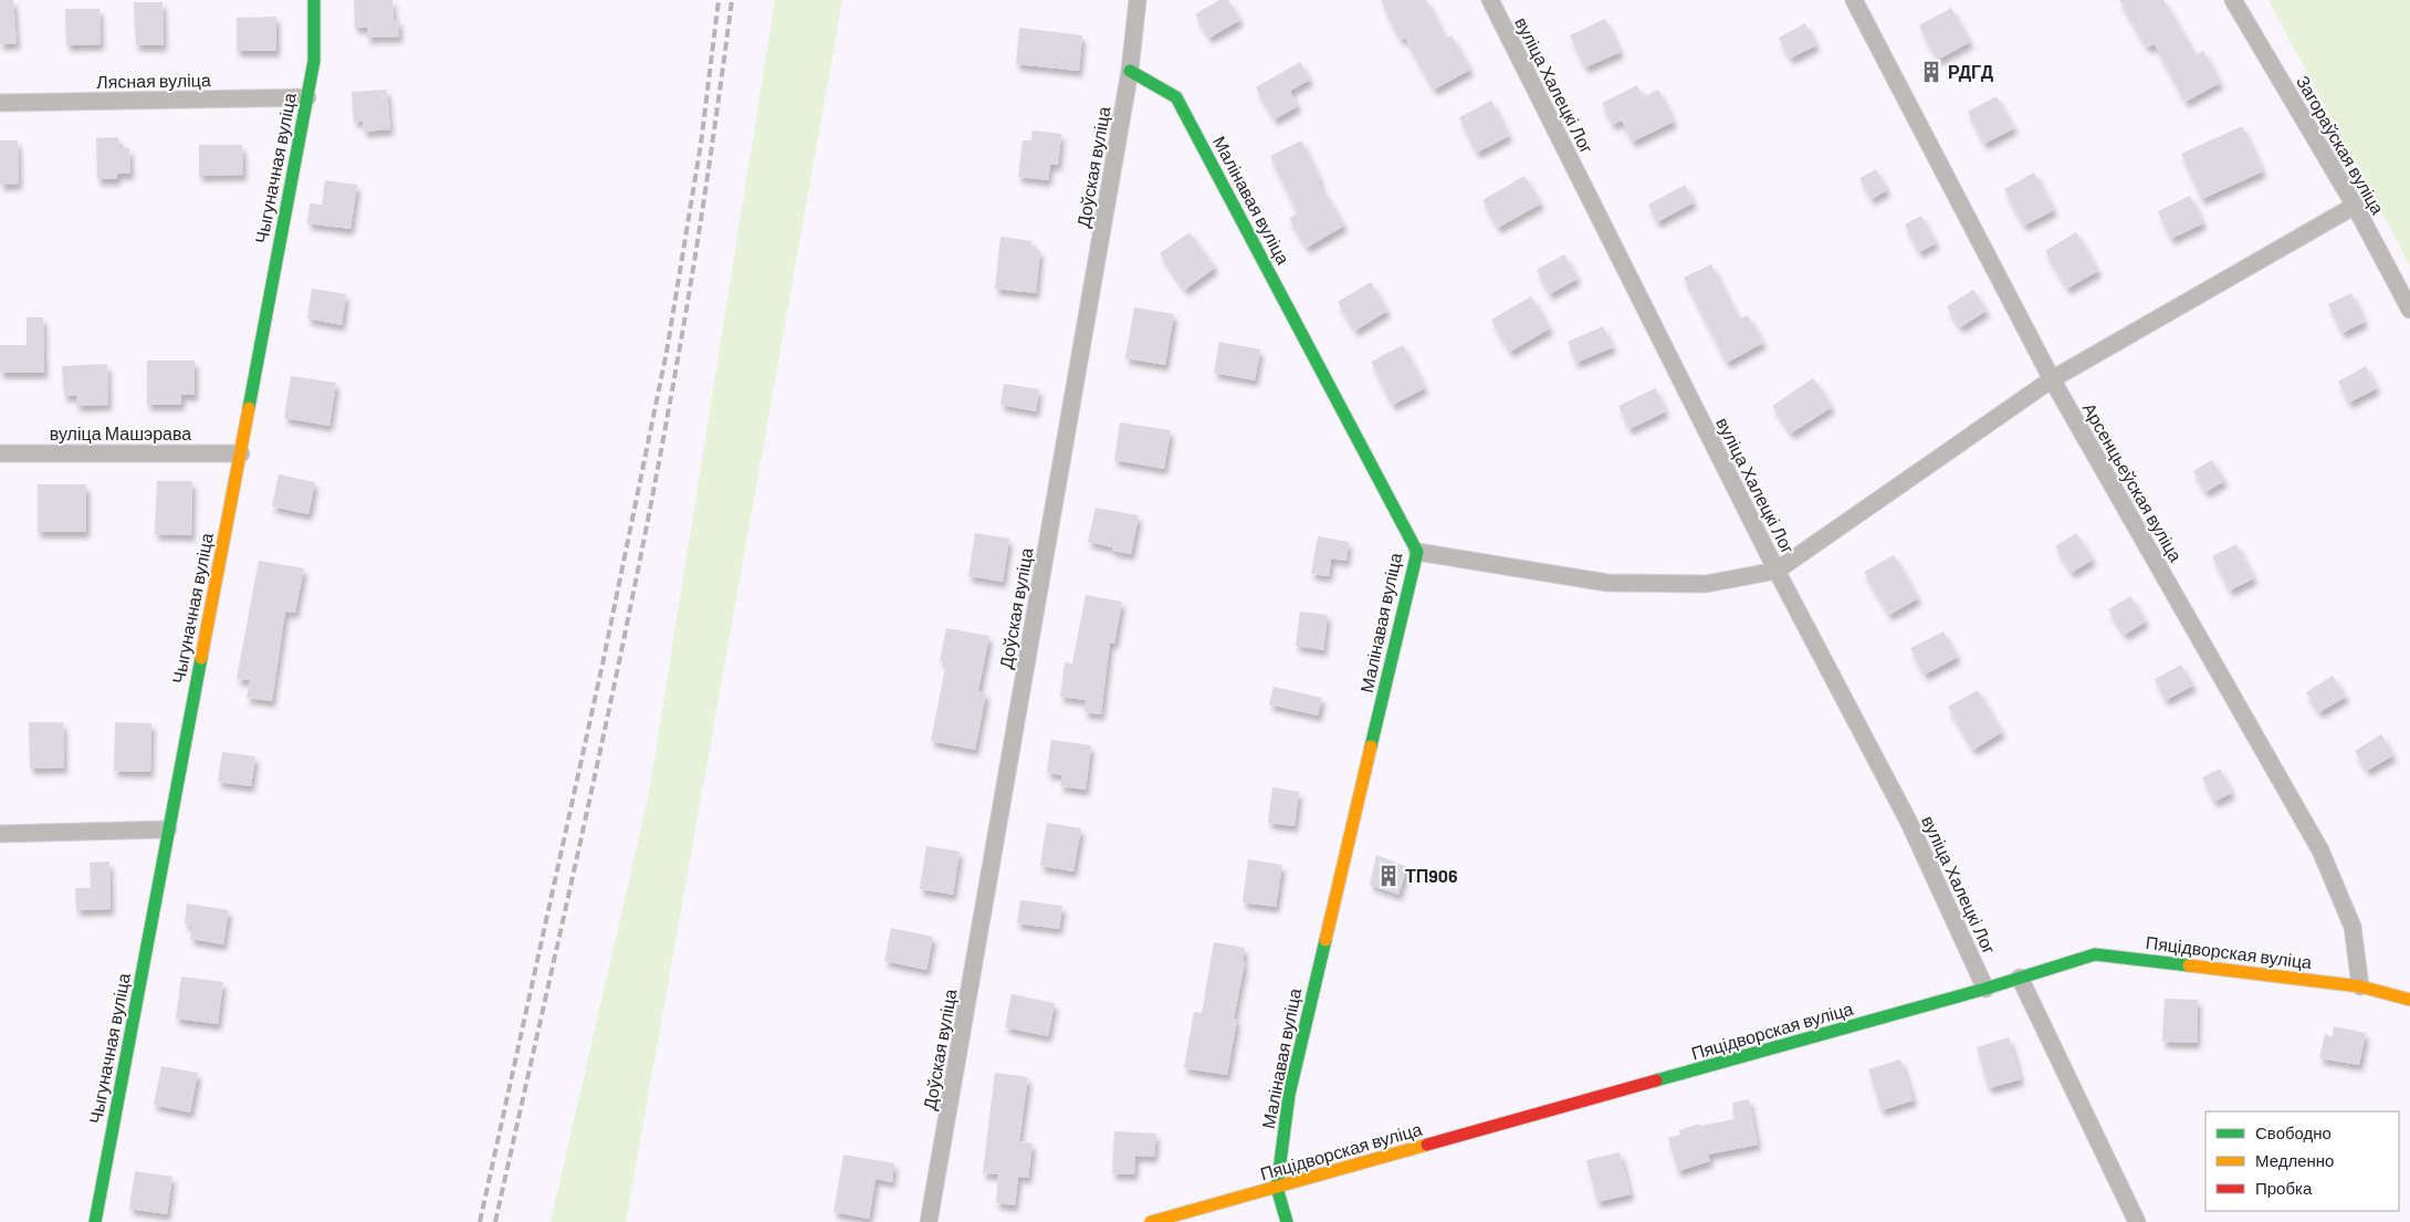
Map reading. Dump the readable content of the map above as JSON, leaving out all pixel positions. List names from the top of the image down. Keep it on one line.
{"streets":{"street":["Лясная вуліца","вуліца Халецкі Лог","Загораўская вуліца","Доўская вуліца","Чыгуначная вуліца","Малінавая вуліца","вуліца Машэрава","Арсенцьеўская вуліца","Пяцідворская вуліца"]},"crossings":[["Лясная вуліца","Чыгуначная вуліца"],["вуліца Халецкі Лог","Пяцідворская вуліца"],["Доўская вуліца","Малінавая вуліца"],["Чыгуначная вуліца","вуліца Машэрава"],["Малінавая вуліца","Пяцідворская вуліца"],["Арсенцьеўская вуліца","Пяцідворская вуліца"]],"places":{"building":["РДГД","ТП906"]},"legend":["Свободно","Медленно","Пробка"]}
